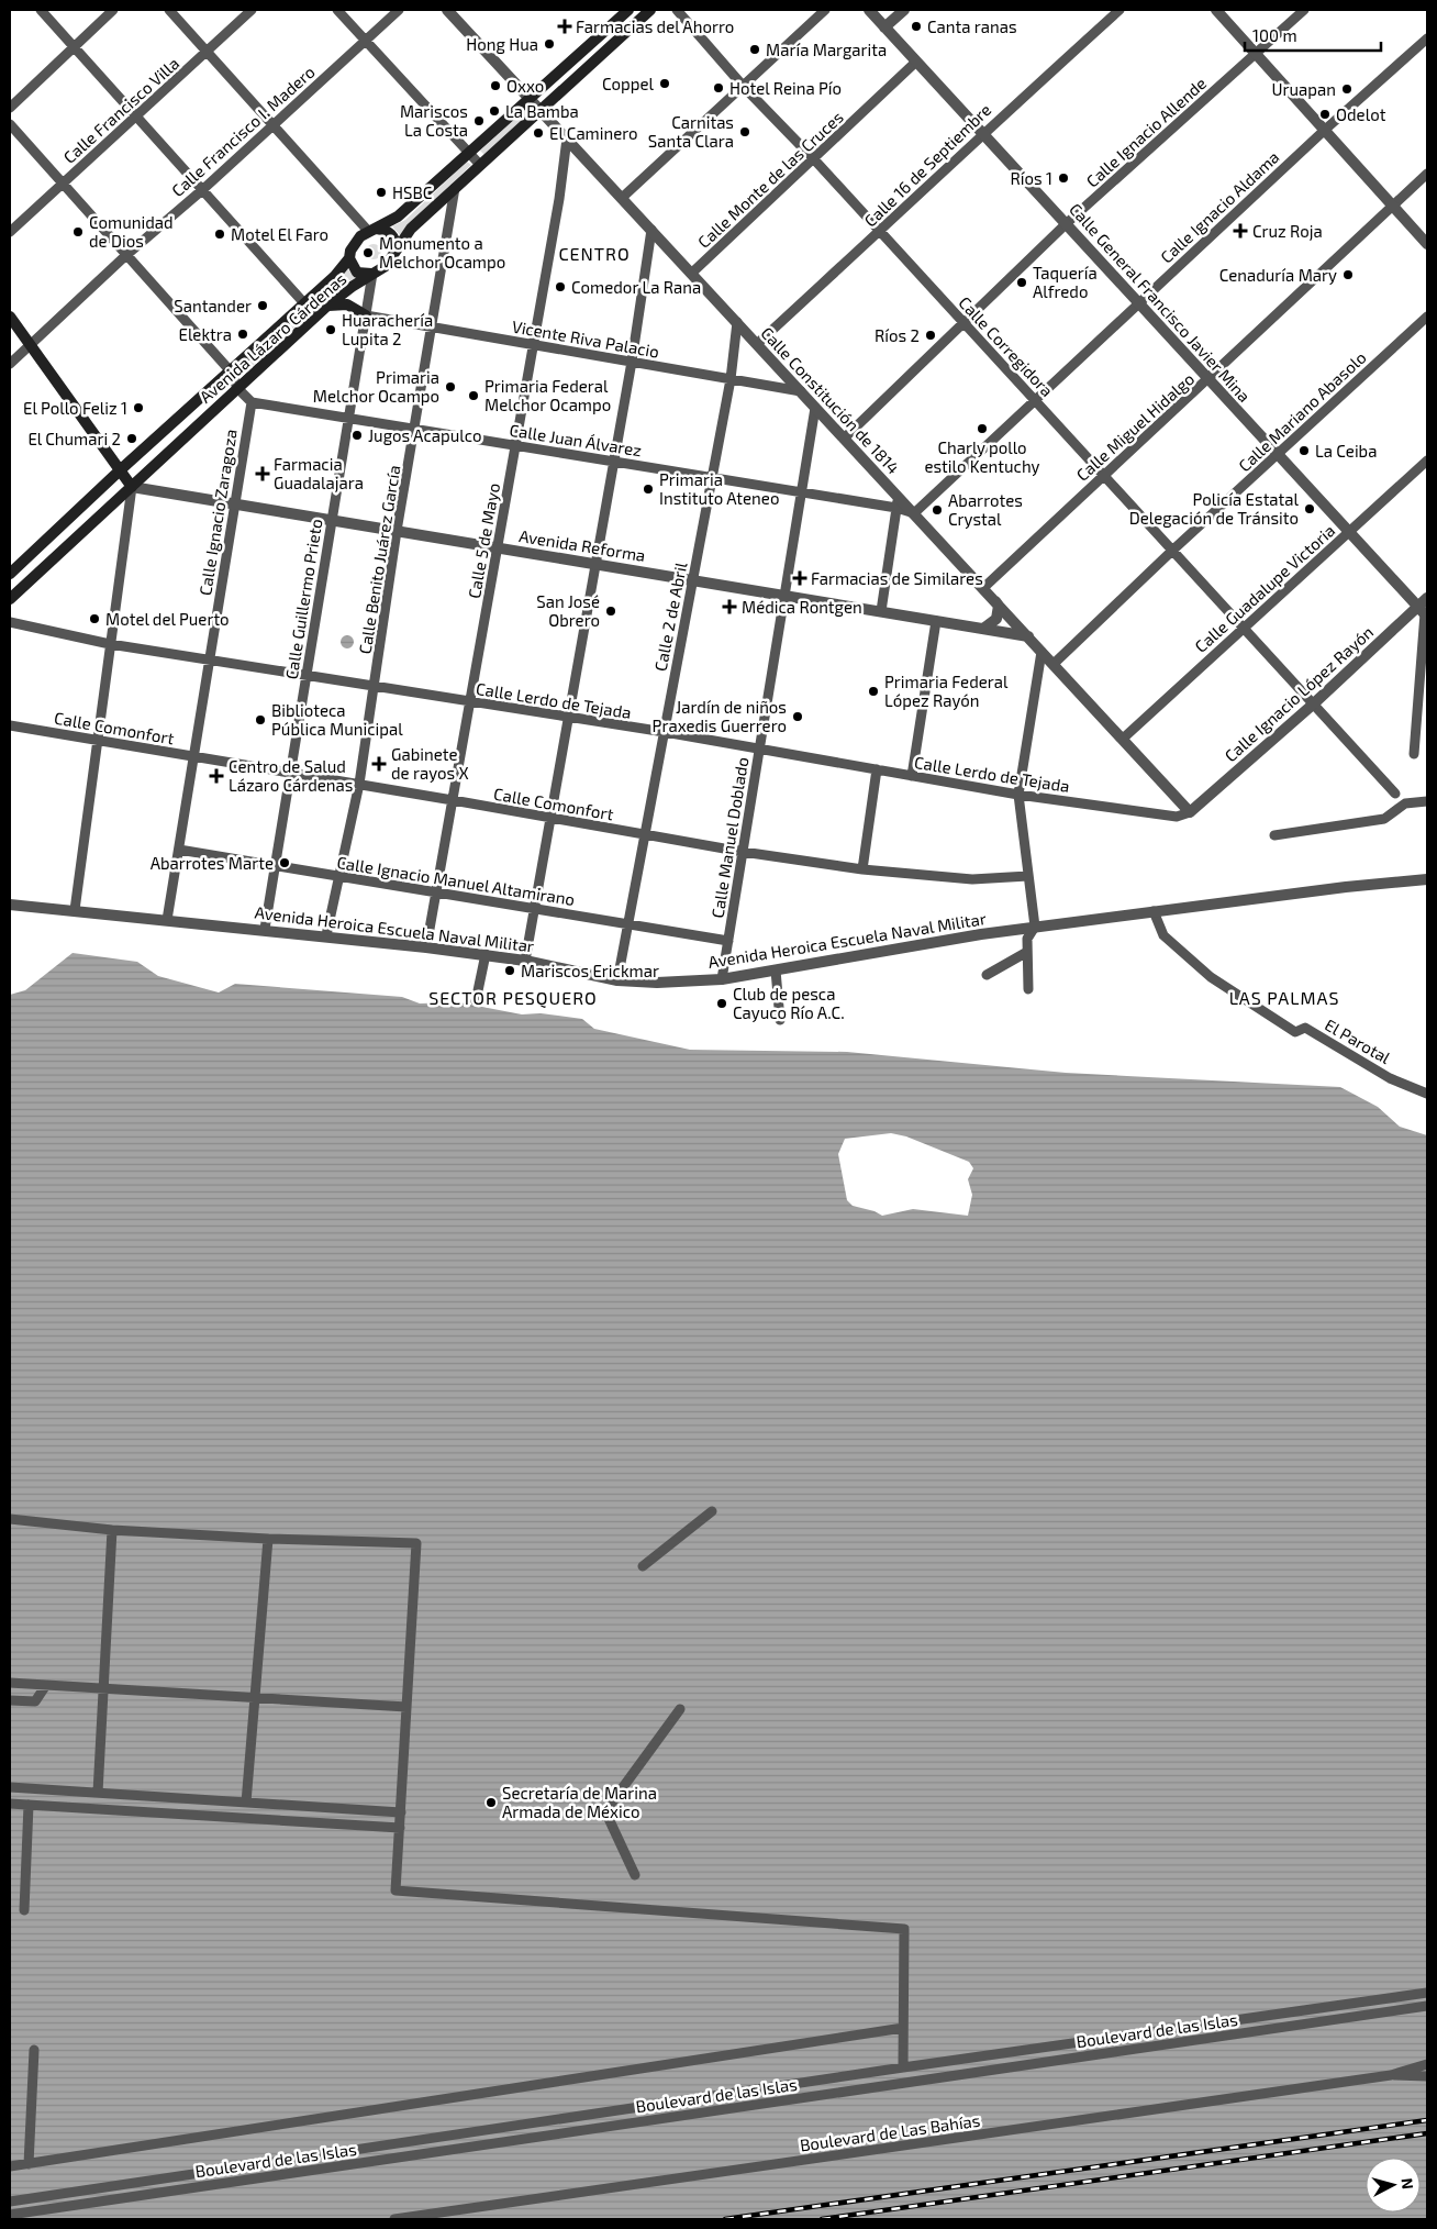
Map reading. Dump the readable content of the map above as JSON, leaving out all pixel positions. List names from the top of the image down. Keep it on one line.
{"streets":{"main road":["Avenida Lázaro Cárdenas"],"street":["Calle Francisco Villa","Calle Francisco I. Madero","Calle Ignacio Allende","Calle 16 de Septiembre","Calle Monte de las Cruces","Calle Ignacio Aldama","Calle General Francisco Javier Mina","Vicente Riva Palacio","Calle Corregidora","Calle Constitución de 1814","Calle Mariano Abasolo","Calle Miguel Hidalgo","Calle Juan Álvarez","Calle Ignacio Zaragoza","Calle 5 de Mayo","Avenida Reforma","Calle Benito Juárez García","Calle Guadalupe Victoria","Calle Guillermo Prieto","Calle 2 de Abril","Calle Ignacio López Rayón","Calle Lerdo de Tejada","Calle Comonfort","Calle Manuel Doblado","Calle Ignacio Manuel Altamirano","Avenida Heroica Escuela Naval Militar","El Parotal","Boulevard de las Islas","Boulevard de Las Bahías"]},"crossings":[["Calle Ignacio Allende","Calle General Francisco Javier Mina"],["Calle Ignacio Allende","Calle Corregidora"],["Calle Ignacio Allende","Calle Constitución de 1814"],["Calle 16 de Septiembre","Calle General Francisco Javier Mina"],["Calle 16 de Septiembre","Calle Corregidora"],["Calle 16 de Septiembre","Calle Constitución de 1814"],["Calle Monte de las Cruces","Calle General Francisco Javier Mina"],["Calle Monte de las Cruces","Calle Corregidora"],["Calle Monte de las Cruces","Calle Constitución de 1814"],["Calle Ignacio Aldama","Calle General Francisco Javier Mina"],["Calle Ignacio Aldama","Calle Corregidora"],["Calle Ignacio Aldama","Calle Constitución de 1814"],["Calle Ignacio Aldama","Calle Juan Álvarez"],["Calle General Francisco Javier Mina","Calle Mariano Abasolo"],["Calle General Francisco Javier Mina","Calle Miguel Hidalgo"],["Calle General Francisco Javier Mina","Calle Guadalupe Victoria"],["Calle General Francisco Javier Mina","Calle Ignacio López Rayón"],["Avenida Lázaro Cárdenas","Calle Constitución de 1814"],["Avenida Lázaro Cárdenas","Avenida Reforma"],["Avenida Lázaro Cárdenas","Calle Benito Juárez García"],["Avenida Lázaro Cárdenas","Calle Guillermo Prieto"],["Vicente Riva Palacio","Calle Constitución de 1814"],["Vicente Riva Palacio","Calle 5 de Mayo"],["Vicente Riva Palacio","Calle Benito Juárez García"],["Vicente Riva Palacio","Calle Guillermo Prieto"],["Vicente Riva Palacio","Calle 2 de Abril"],["Calle Corregidora","Calle Mariano Abasolo"],["Calle Corregidora","Calle Miguel Hidalgo"],["Calle Corregidora","Calle Guadalupe Victoria"],["Calle Corregidora","Calle Ignacio López Rayón"],["Calle Constitución de 1814","Calle Mariano Abasolo"],["Calle Constitución de 1814","Calle Miguel Hidalgo"],["Calle Constitución de 1814","Calle Juan Álvarez"],["Calle Constitución de 1814","Calle 5 de Mayo"],["Calle Constitución de 1814","Avenida Reforma"],["Calle Constitución de 1814","Calle Guadalupe Victoria"],["Calle Constitución de 1814","Calle 2 de Abril"],["Calle Constitución de 1814","Calle Ignacio López Rayón"],["Calle Constitución de 1814","Calle Lerdo de Tejada"],["Calle Constitución de 1814","Calle Manuel Doblado"],["Calle Juan Álvarez","Calle Ignacio Zaragoza"],["Calle Juan Álvarez","Calle 5 de Mayo"],["Calle Juan Álvarez","Calle Benito Juárez García"],["Calle Juan Álvarez","Calle Guillermo Prieto"],["Calle Juan Álvarez","Calle 2 de Abril"],["Calle Juan Álvarez","Calle Manuel Doblado"],["Calle Ignacio Zaragoza","Avenida Reforma"],["Calle Ignacio Zaragoza","Calle Lerdo de Tejada"],["Calle Ignacio Zaragoza","Calle Comonfort"],["Calle Ignacio Zaragoza","Calle Ignacio Manuel Altamirano"],["Calle Ignacio Zaragoza","Avenida Heroica Escuela Naval Militar"],["Calle 5 de Mayo","Avenida Reforma"],["Calle 5 de Mayo","Calle Lerdo de Tejada"],["Calle 5 de Mayo","Calle Comonfort"],["Calle 5 de Mayo","Calle Ignacio Manuel Altamirano"],["Calle 5 de Mayo","Avenida Heroica Escuela Naval Militar"],["Avenida Reforma","Calle Benito Juárez García"],["Avenida Reforma","Calle Guillermo Prieto"],["Avenida Reforma","Calle 2 de Abril"],["Avenida Reforma","Calle Manuel Doblado"],["Calle Benito Juárez García","Calle Lerdo de Tejada"],["Calle Benito Juárez García","Calle Comonfort"],["Calle Benito Juárez García","Calle Ignacio Manuel Altamirano"],["Calle Benito Juárez García","Avenida Heroica Escuela Naval Militar"],["Calle Guillermo Prieto","Calle Lerdo de Tejada"],["Calle Guillermo Prieto","Calle Comonfort"],["Calle Guillermo Prieto","Calle Ignacio Manuel Altamirano"],["Calle Guillermo Prieto","Avenida Heroica Escuela Naval Militar"],["Calle 2 de Abril","Calle Lerdo de Tejada"],["Calle 2 de Abril","Calle Comonfort"],["Calle 2 de Abril","Calle Ignacio Manuel Altamirano"],["Calle 2 de Abril","Avenida Heroica Escuela Naval Militar"],["Calle Ignacio López Rayón","Calle Lerdo de Tejada"],["Calle Lerdo de Tejada","Calle Manuel Doblado"],["Calle Comonfort","Calle Manuel Doblado"],["Calle Manuel Doblado","Calle Ignacio Manuel Altamirano"],["Calle Manuel Doblado","Avenida Heroica Escuela Naval Militar"],["Avenida Heroica Escuela Naval Militar","El Parotal"]],"districts":["CENTRO","SECTOR PESQUERO","LAS PALMAS"],"places":{"health":["Farmacias del Ahorro","Cruz Roja","Farmacia Guadalajara","Farmacias de Similares","Médica Rontgen","Gabinete de rayos X","Centro de Salud Lázaro Cárdenas"],"other":["Canta ranas","Hong Hua","María Margarita","Coppel","Oxxo","Hotel Reina Pío","Uruapan","La Bamba","Odelot","Mariscos La Costa","Carnitas Santa Clara","El Caminero","Ríos 1","HSBC","Comunidad de Dios","Motel El Faro","Monumento a Melchor Ocampo","Cenaduría Mary","Taquería Alfredo","Comedor La Rana","Santander","Huarachería Lupita 2","Elektra","Ríos 2","Primaria Melchor Ocampo","Primaria Federal Melchor Ocampo","El Pollo Feliz 1","Charly pollo estilo Kentuchy","Jugos Acapulco","El Chumari 2","La Ceiba","Primaria Instituto Ateneo","Policía Estatal Delegación de Tránsito","Abarrotes Crystal","San José Obrero","Motel del Puerto","Primaria Federal López Rayón","Jardín de niños Praxedis Guerrero","Biblioteca Pública Municipal","Abarrotes Marte","Mariscos Erickmar","Club de pesca Cayuco Río A.C.","Secretaría de Marina Armada de México"]},"scale_bar":"100 m","north":"right"}
